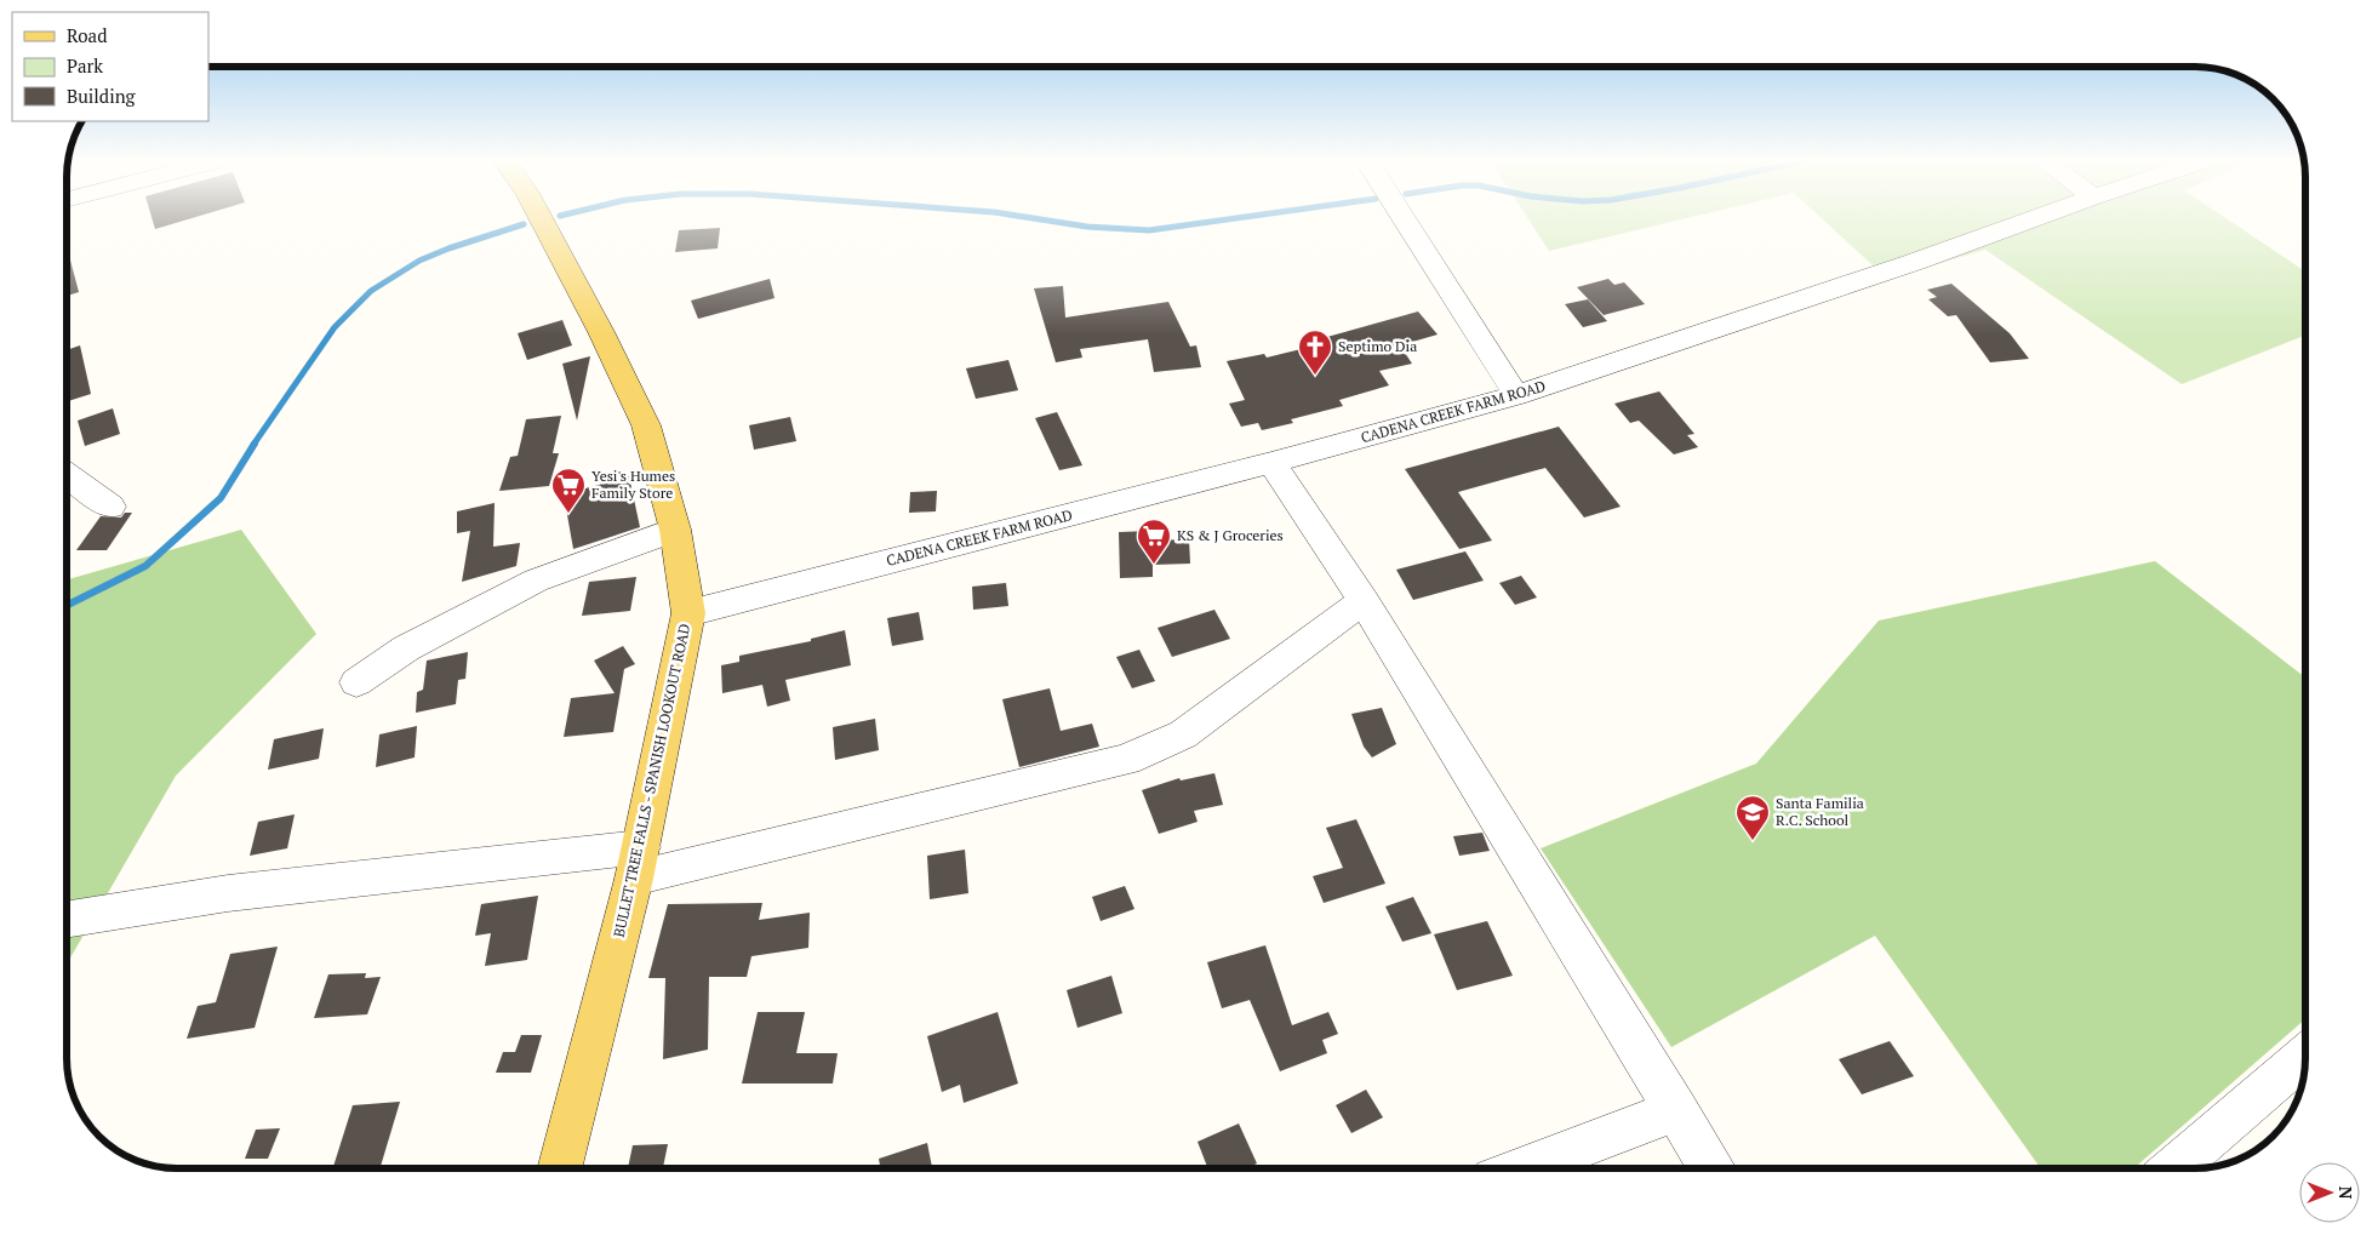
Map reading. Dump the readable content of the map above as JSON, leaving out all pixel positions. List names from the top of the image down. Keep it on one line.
{"streets":{"main road":["BULLET TREE FALLS - SPANISH LOOKOUT ROAD"],"street":["CADENA CREEK FARM ROAD"]},"crossings":[["CADENA CREEK FARM ROAD","BULLET TREE FALLS - SPANISH LOOKOUT ROAD"]],"places":{"church":["Septimo Dia"],"supermarket":["Yesi's Humes Family Store","KS & J Groceries"],"school or university":["Santa Familia R.C. School"]},"legend":["Road","Park","Building"],"north":"right"}
